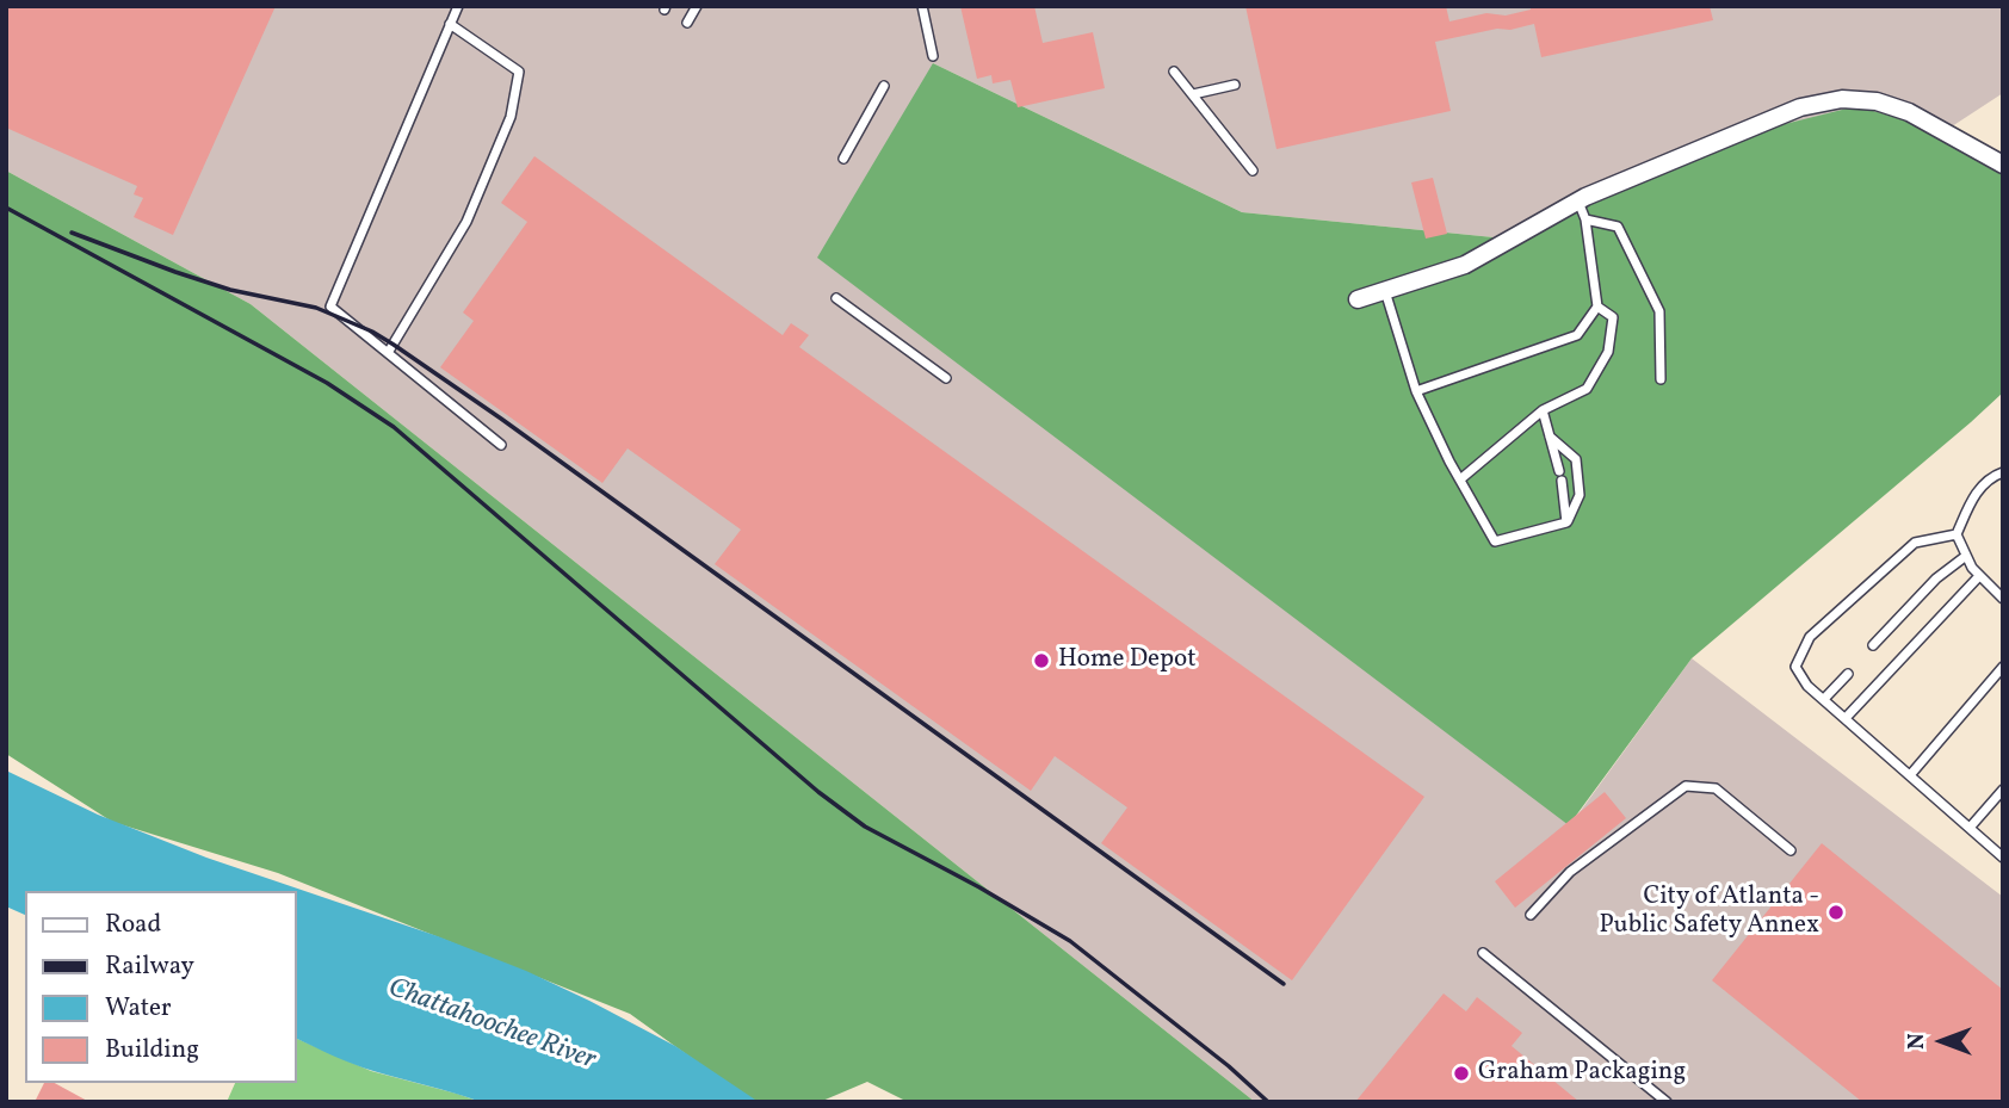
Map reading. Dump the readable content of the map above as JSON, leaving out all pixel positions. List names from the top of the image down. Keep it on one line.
{"water":["Chattahoochee River"],"places":["Home Depot","City of Atlanta - Public Safety Annex","Graham Packaging"],"legend":["Road","Railway","Water","Building"],"north":"left"}
